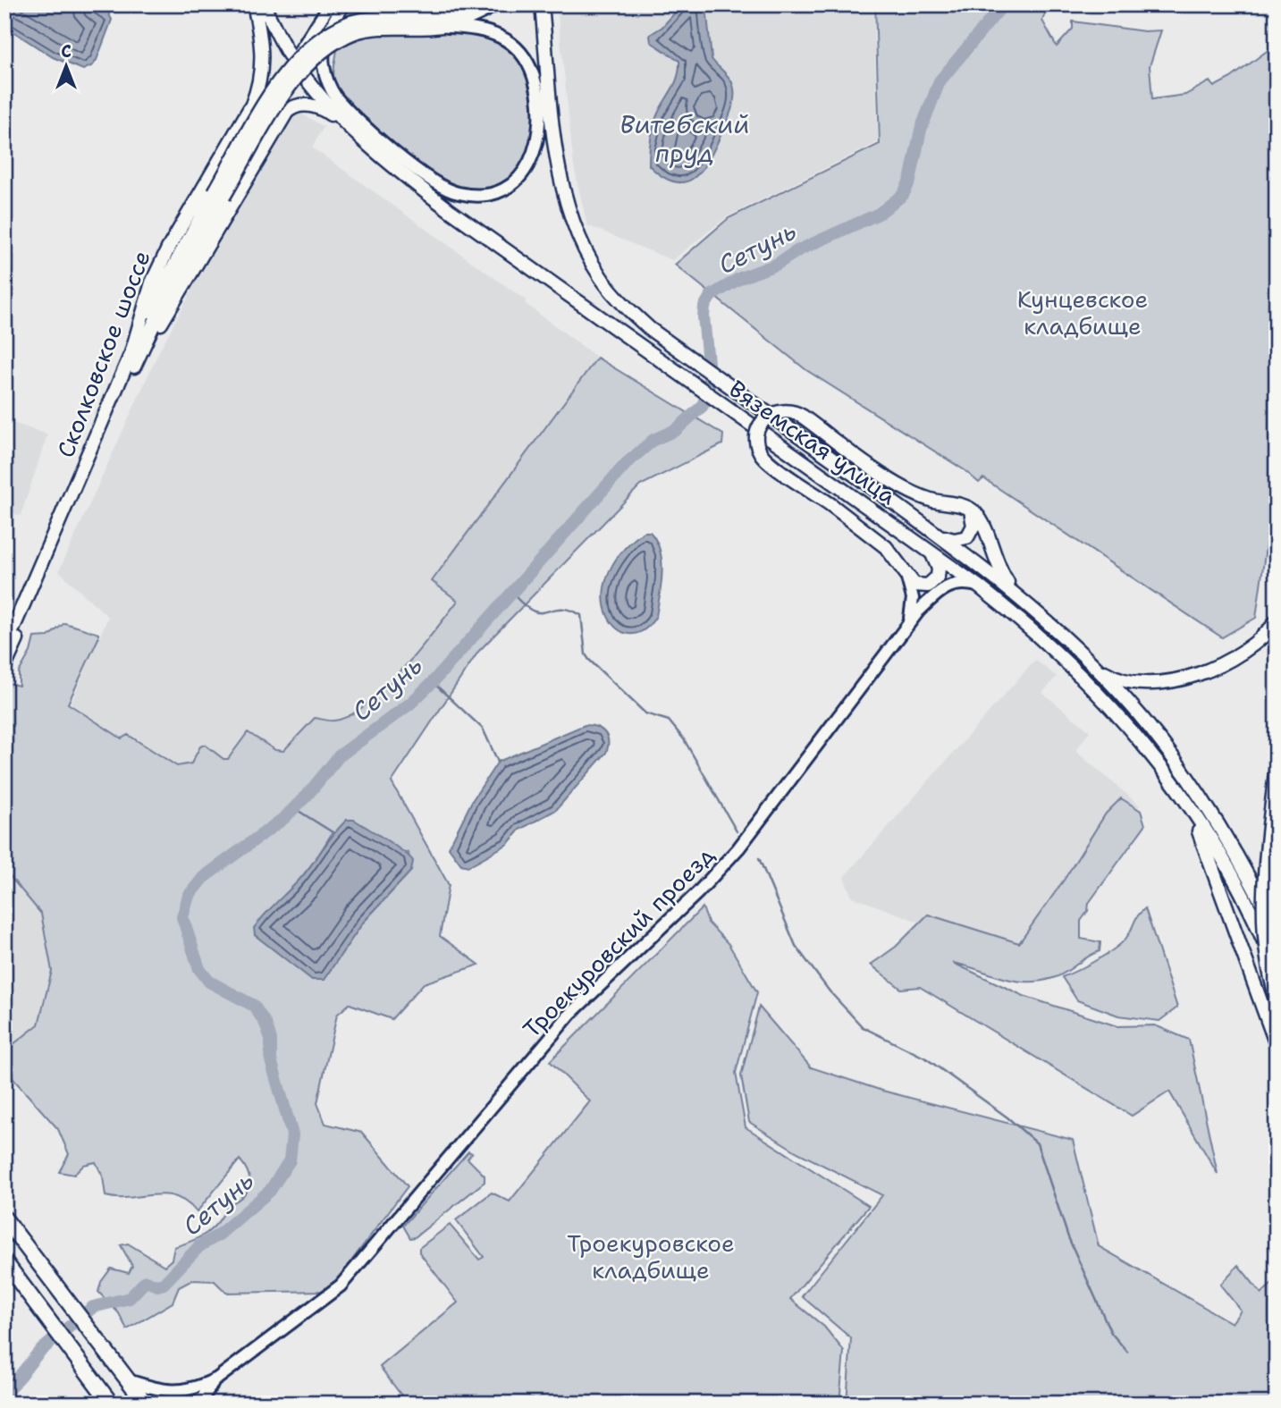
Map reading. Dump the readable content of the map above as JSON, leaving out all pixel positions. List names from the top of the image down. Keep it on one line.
{"streets":{"main road":["Сколковское шоссе","Вяземская улица"],"street":["Троекуровский проезд"]},"water":["Витебский пруд","Сетунь"],"parks":["Кунцевское кладбище","Троекуровское кладбище"],"north":"top"}
